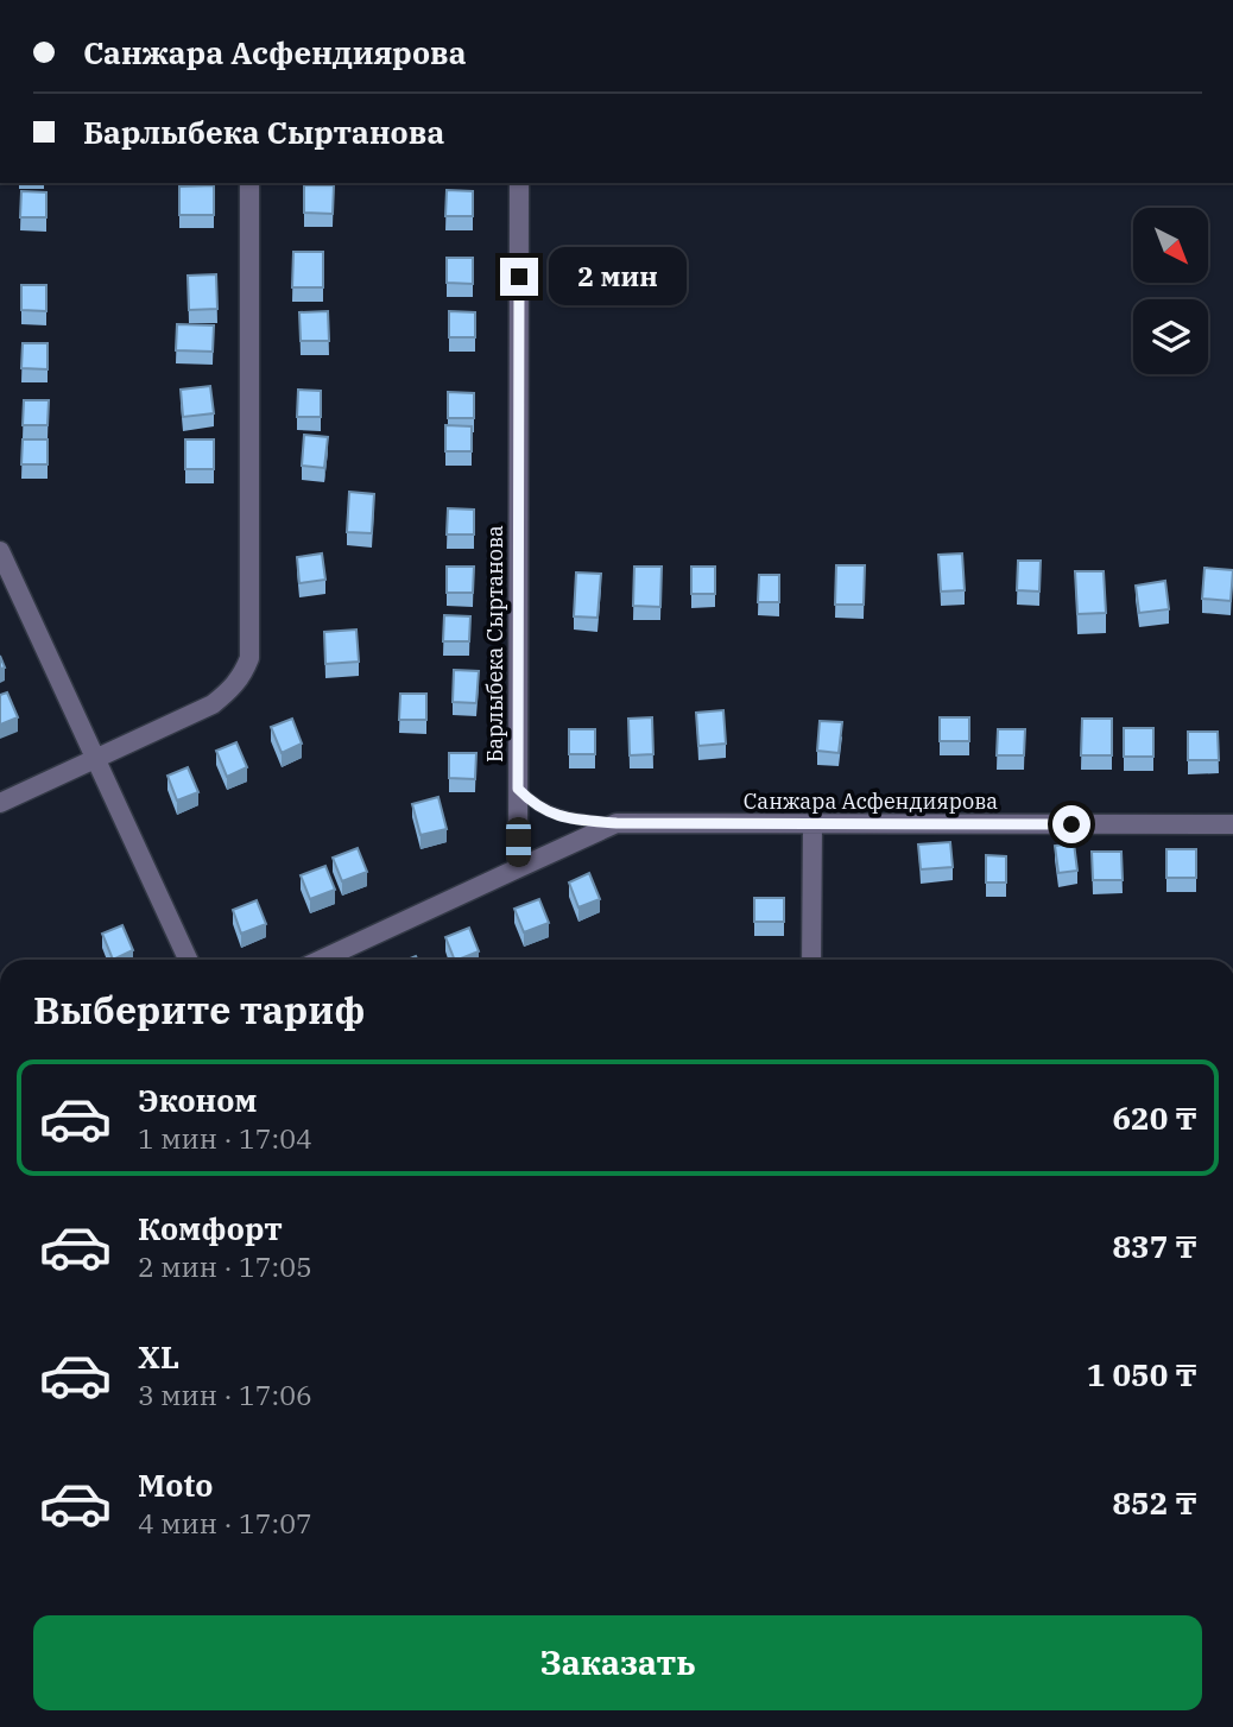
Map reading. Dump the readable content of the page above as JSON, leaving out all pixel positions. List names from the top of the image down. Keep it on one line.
{"streets":{"street":["Барлыбека Сыртанова","Санжара Асфендиярова"]},"crossings":[["Барлыбека Сыртанова","Санжара Асфендиярова"]],"north":"bottom right","page":{"banner":["Санжара Асфендиярова","Барлыбека Сыртанова"],"bubble":"2 мин","heading":"Выберите тариф","list":[{"name":"Эконом","note":"1 мин · 17:04","value":"620 ₸"},{"name":"Комфорт","note":"2 мин · 17:05","value":"837 ₸"},{"name":"XL","note":"3 мин · 17:06","value":"1 050 ₸"},{"name":"Moto","note":"4 мин · 17:07","value":"852 ₸"}],"buttons":"Заказать"}}
